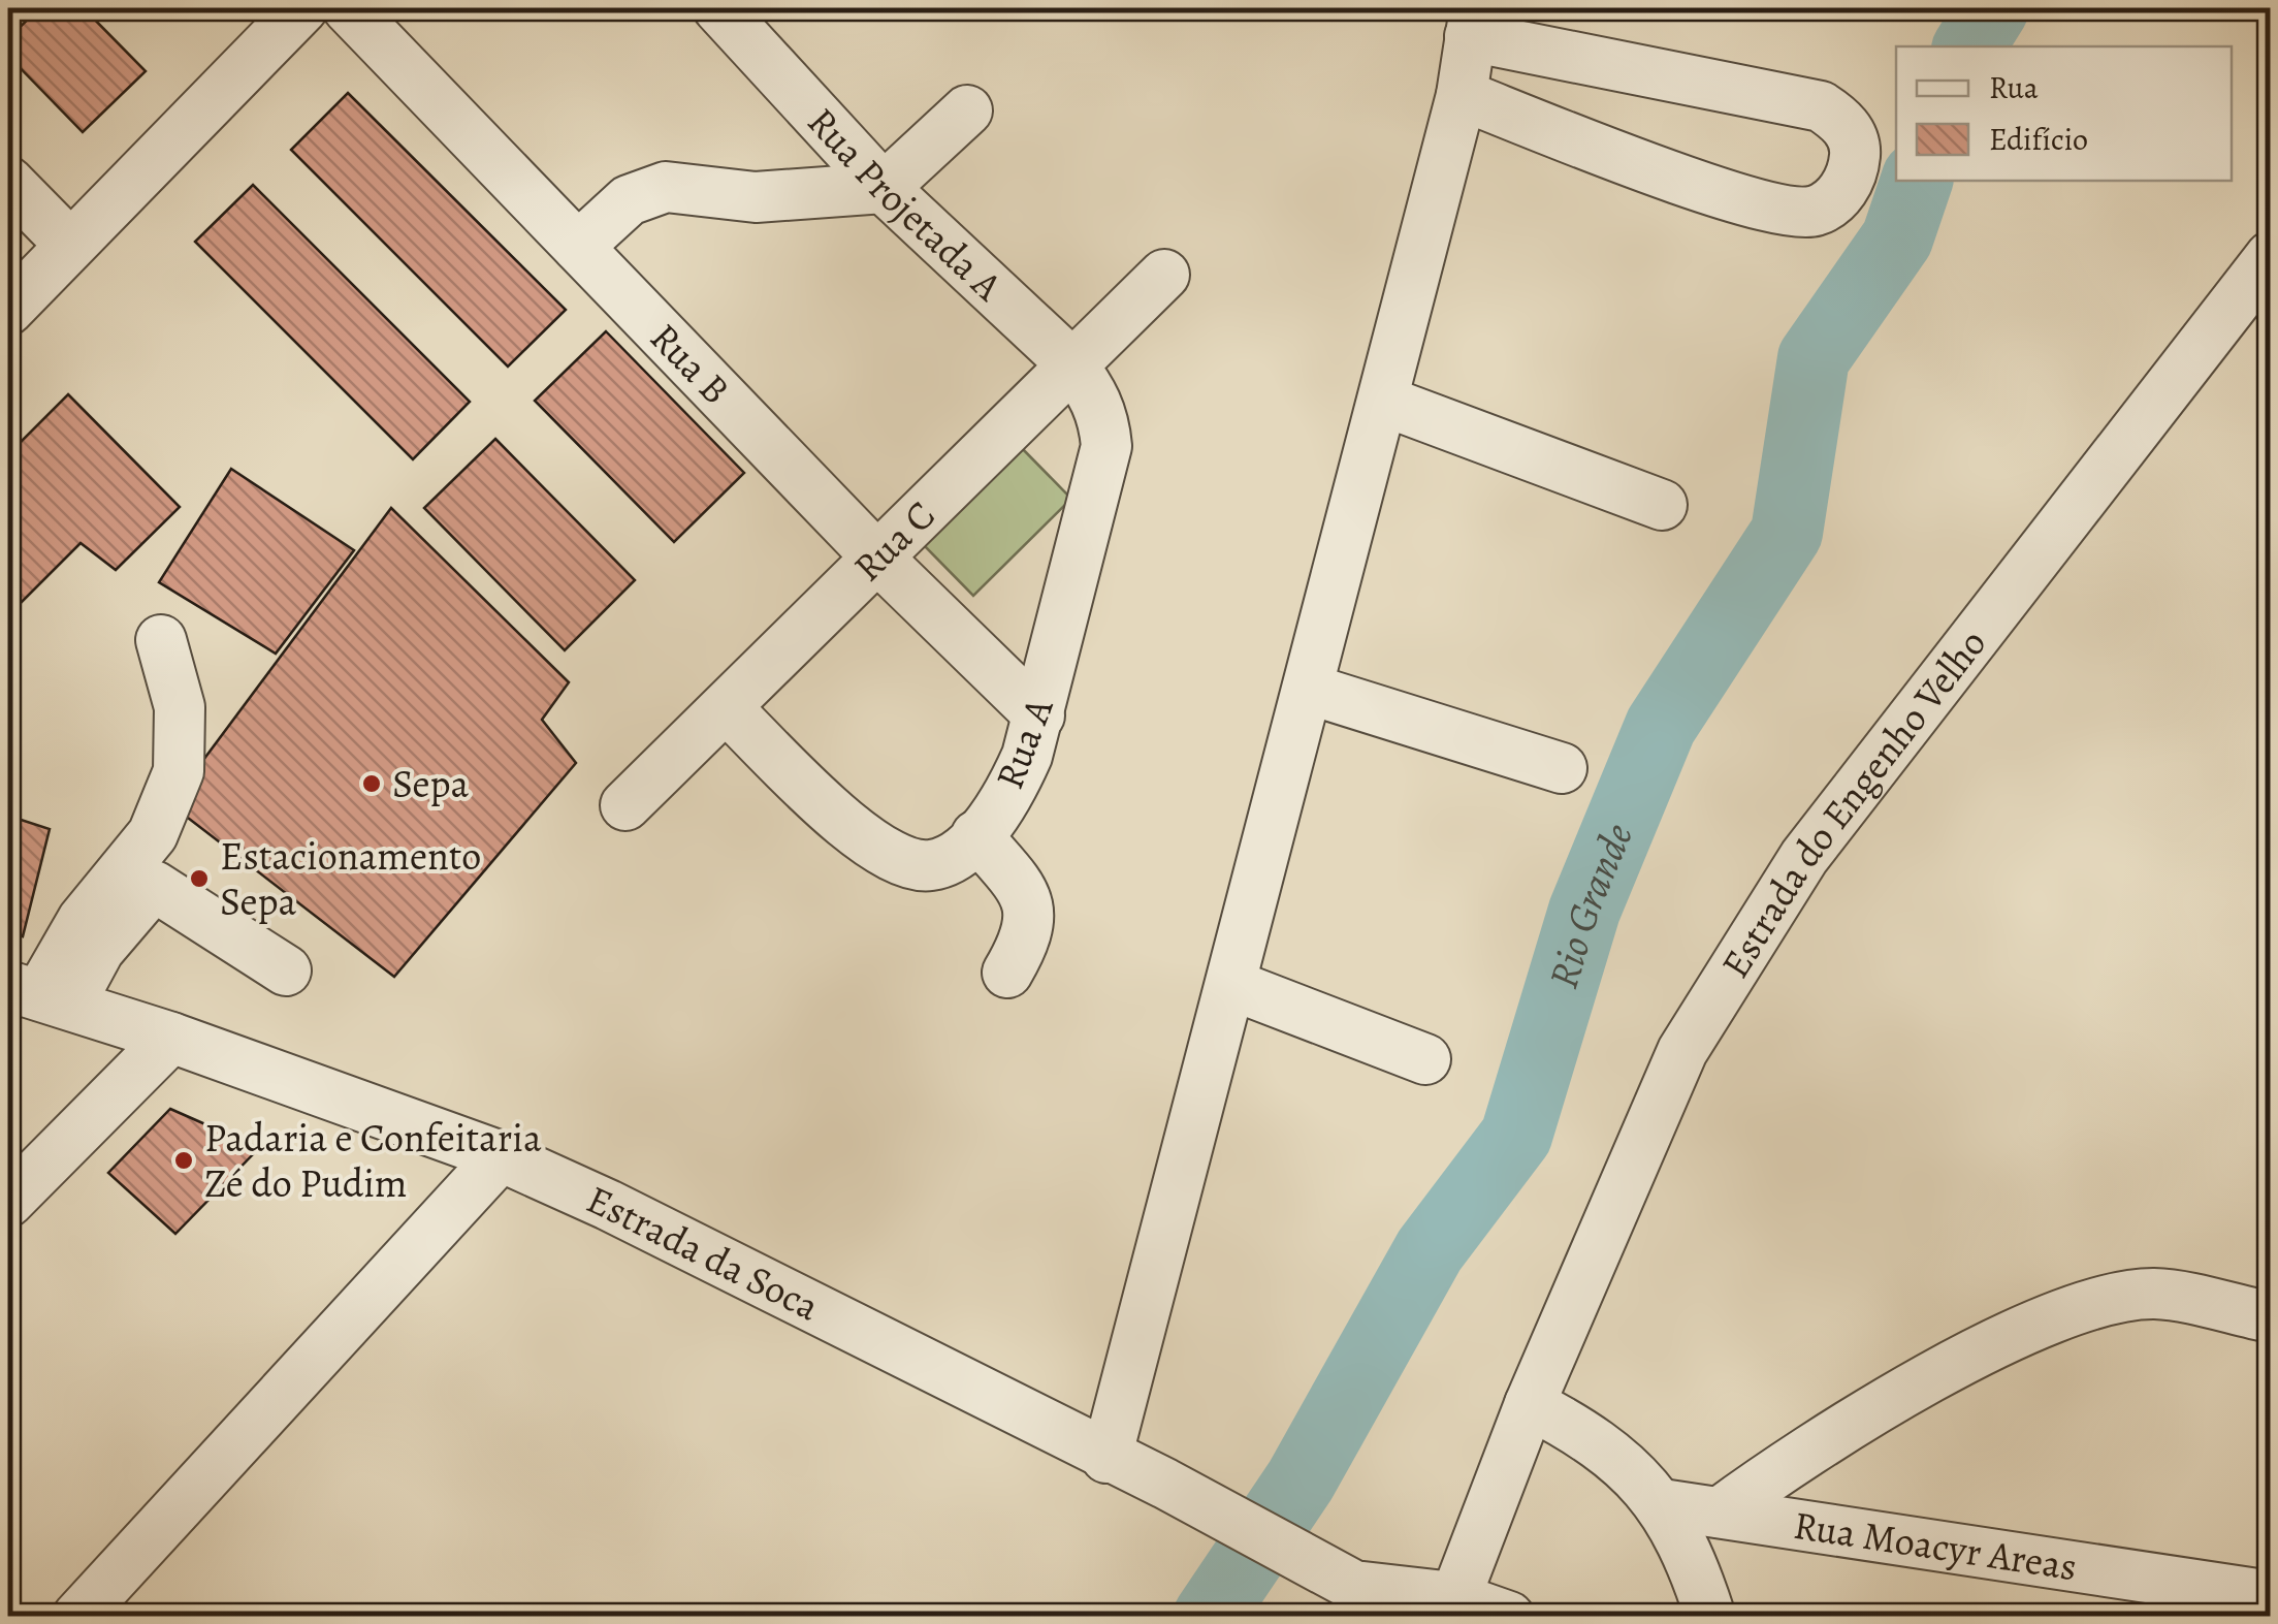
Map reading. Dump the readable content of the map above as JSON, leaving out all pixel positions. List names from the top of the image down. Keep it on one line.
{"streets":{"street":["Rua Projetada A","Rua B","Rua C","Rua A","Estrada do Engenho Velho","Estrada da Soca","Rua Moacyr Areas"]},"crossings":[["Rua Projetada A","Rua C"],["Rua Projetada A","Rua A"],["Rua B","Rua C"],["Rua B","Rua A"],["Rua C","Rua A"],["Estrada do Engenho Velho","Estrada da Soca"]],"water":["Rio Grande"],"places":["Sepa","Estacionamento Sepa","Padaria e Confeitaria Zé do Pudim"],"legend":["Rua","Edifício"]}
